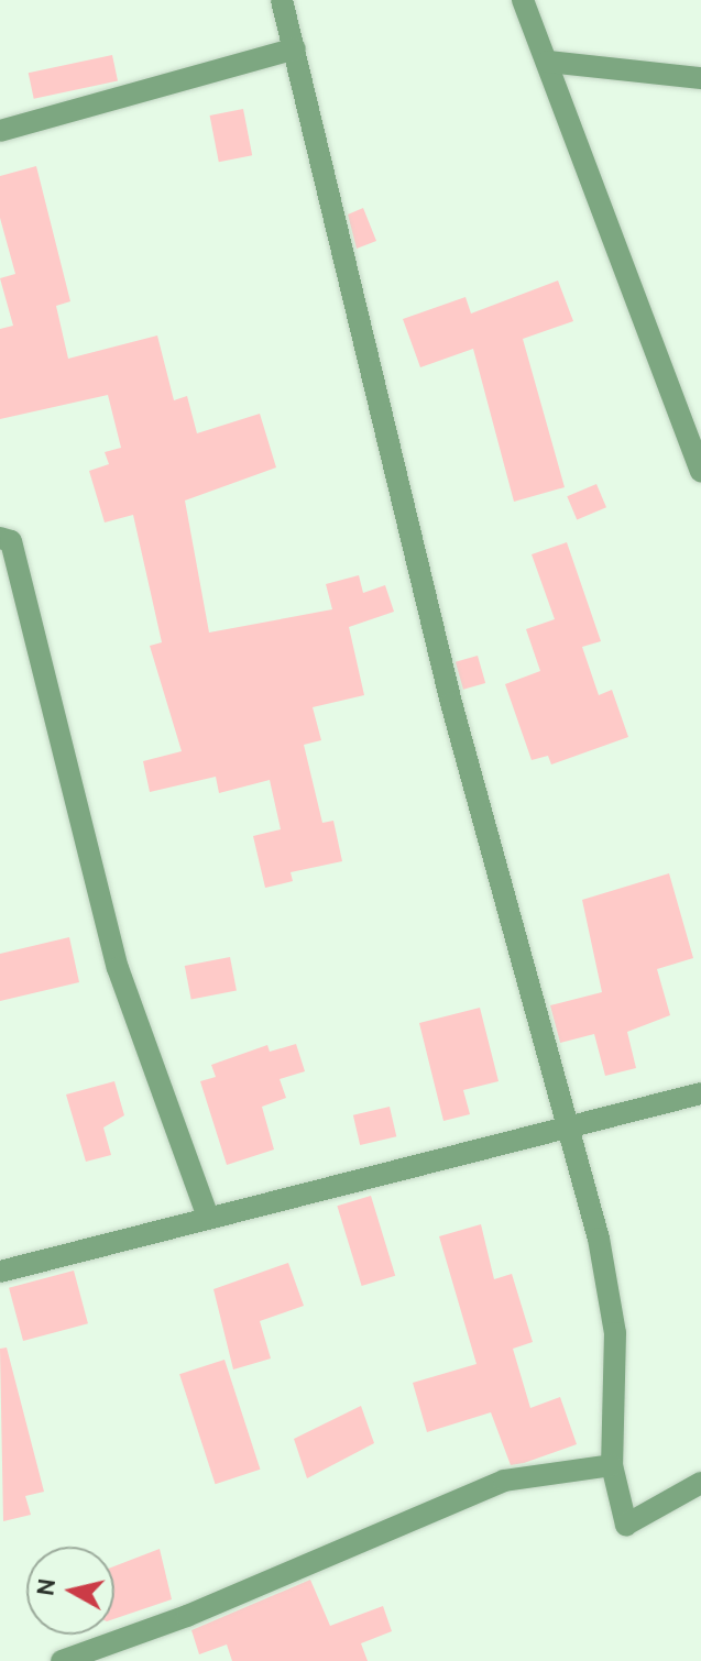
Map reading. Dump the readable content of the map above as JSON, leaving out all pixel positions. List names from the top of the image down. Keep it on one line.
{"north":"left"}
